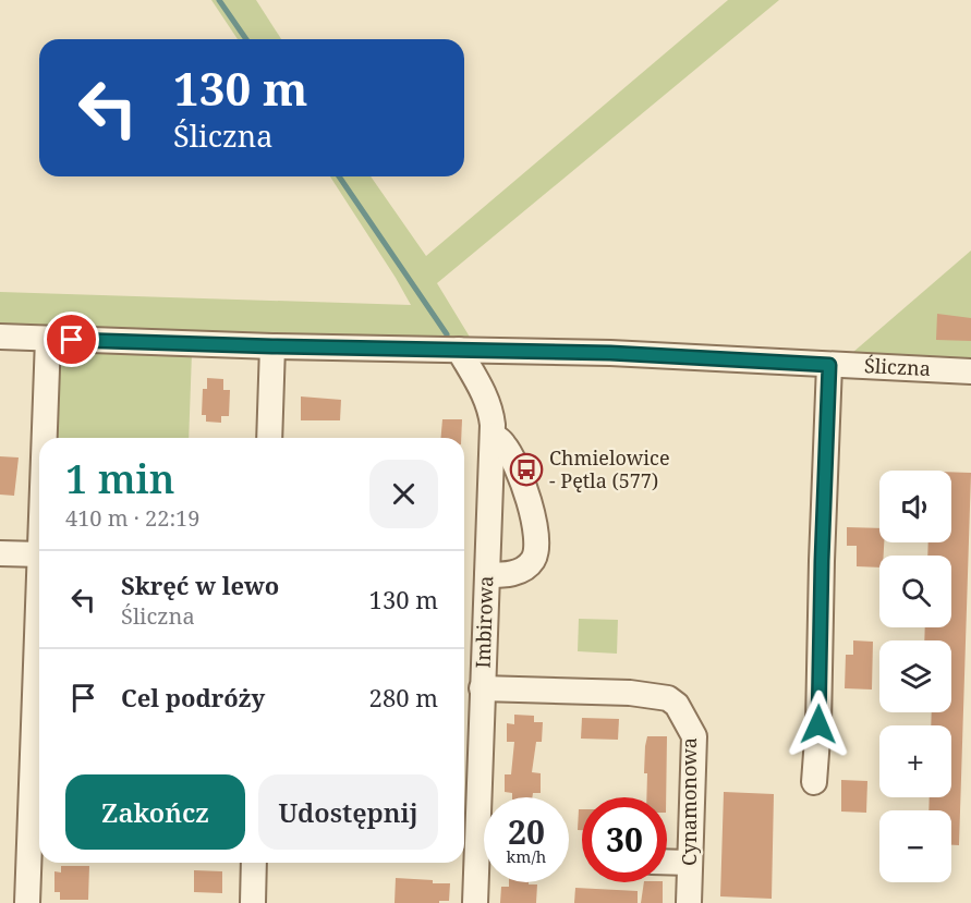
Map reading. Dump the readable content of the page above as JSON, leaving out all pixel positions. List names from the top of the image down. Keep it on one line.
{"streets":{"street":["Śliczna","Imbirowa","Cynamonowa"]},"crossings":[["Śliczna","Imbirowa"],["Imbirowa","Cynamonowa"]],"places":{"bus stop":["Chmielowice - Pętla (577)"]},"page":{"turn":["130 m","Śliczna"],"heading":["1 min","410 m · 22:19"],"map_buttons":["+","−"],"list":[{"name":"Skręć w lewo","note":"Śliczna","value":"130 m"},{"name":"Cel podróży","value":"280 m"}],"buttons":["Zakończ","Udostępnij"],"speed":"20 km/h","limit":"30"}}
